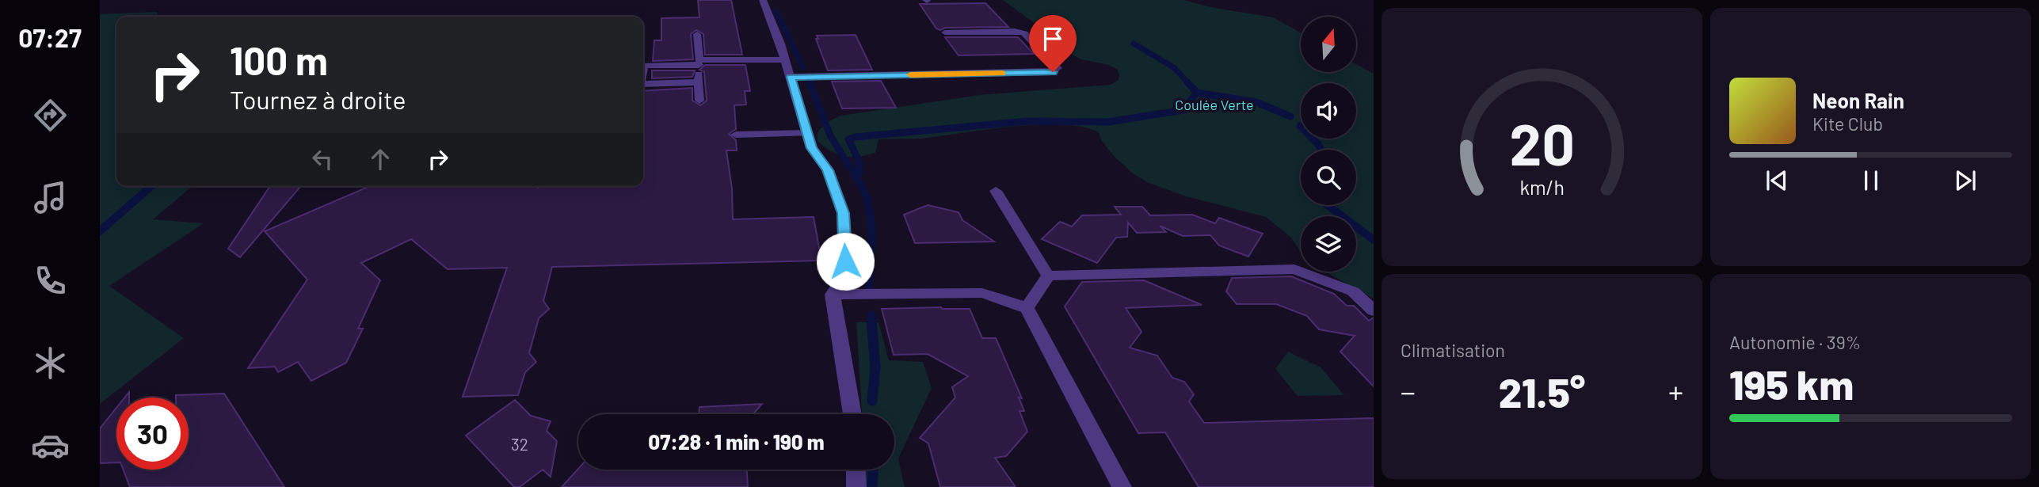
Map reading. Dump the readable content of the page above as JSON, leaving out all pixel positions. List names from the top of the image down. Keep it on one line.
{"parks":["Coulée Verte"],"house_numbers":["32"],"north":"top","page":{"tabs":"07:27","turn":["100 m","Tournez à droite"],"song":["Neon Rain","Kite Club"],"tile":["Climatisation",["Autonomie · 39%","195 km"]],"heat":["−","21.5°","+"],"limit":"30","trip":"07:28 · 1 min · 190 m","gauge":["20","km/h"]}}
